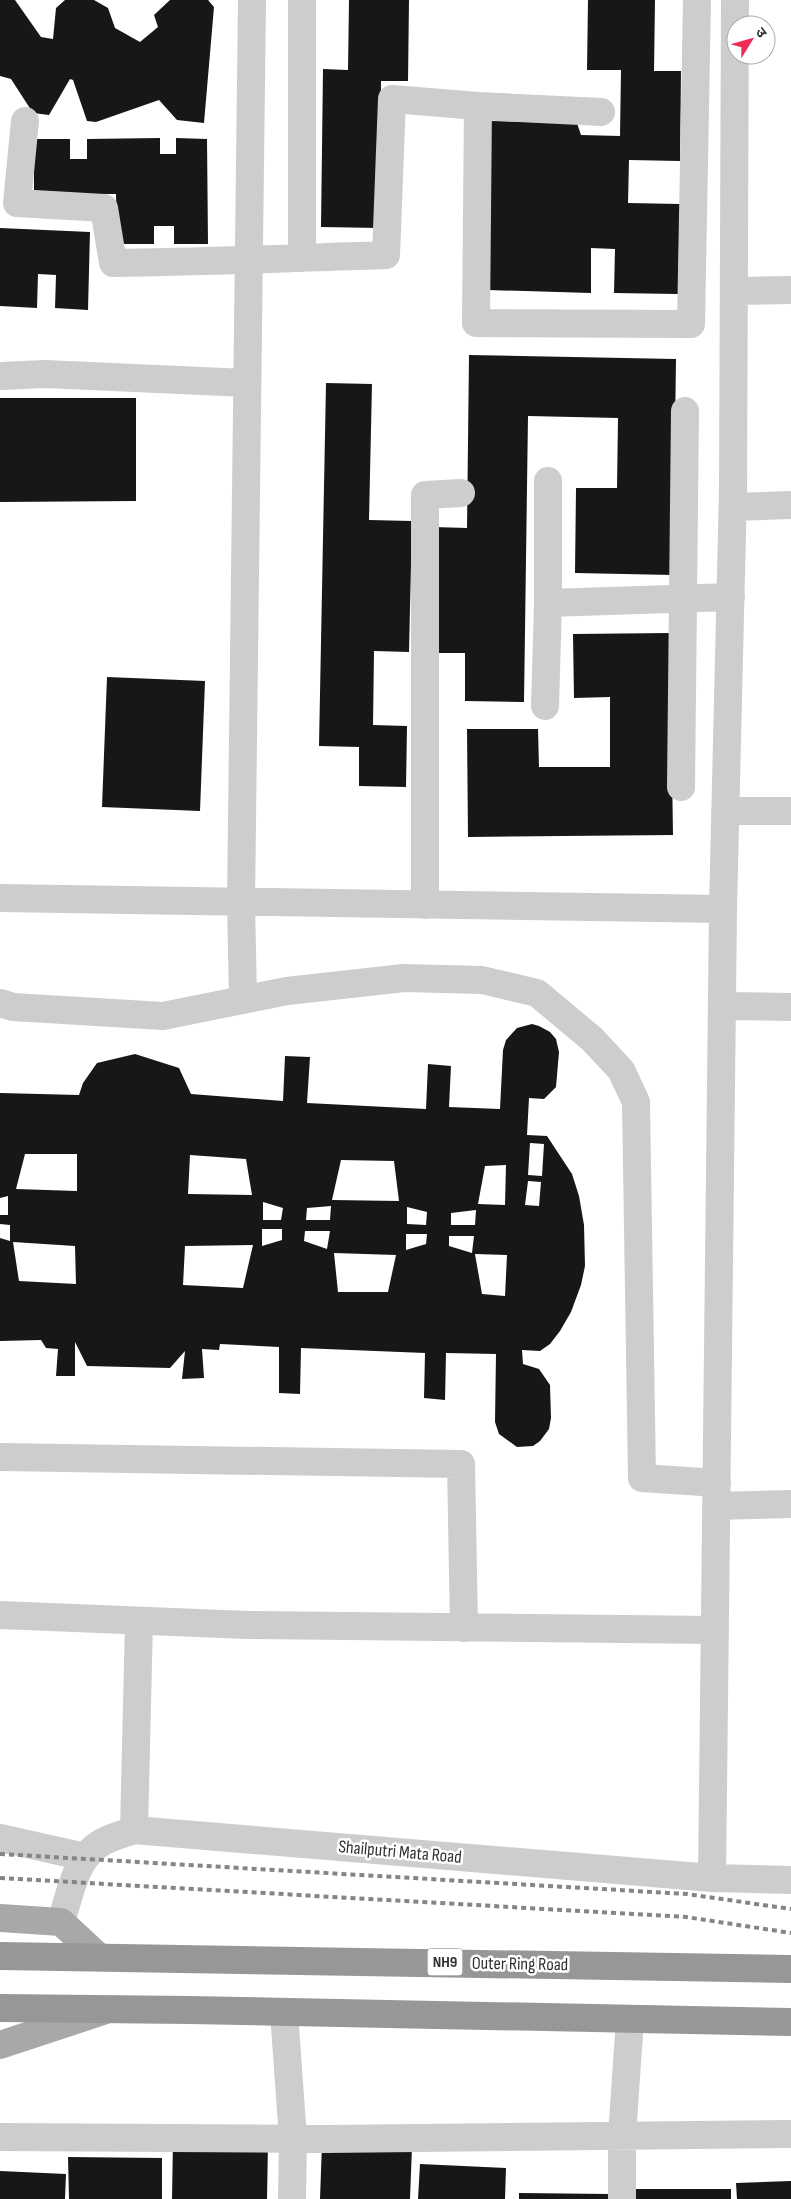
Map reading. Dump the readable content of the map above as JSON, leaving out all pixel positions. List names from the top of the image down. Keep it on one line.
{"streets":{"highway":["NH9","Outer Ring Road"],"street":["Shailputri Mata Road"]},"crossings":[["NH9","Outer Ring Road"]],"north":"top right"}
